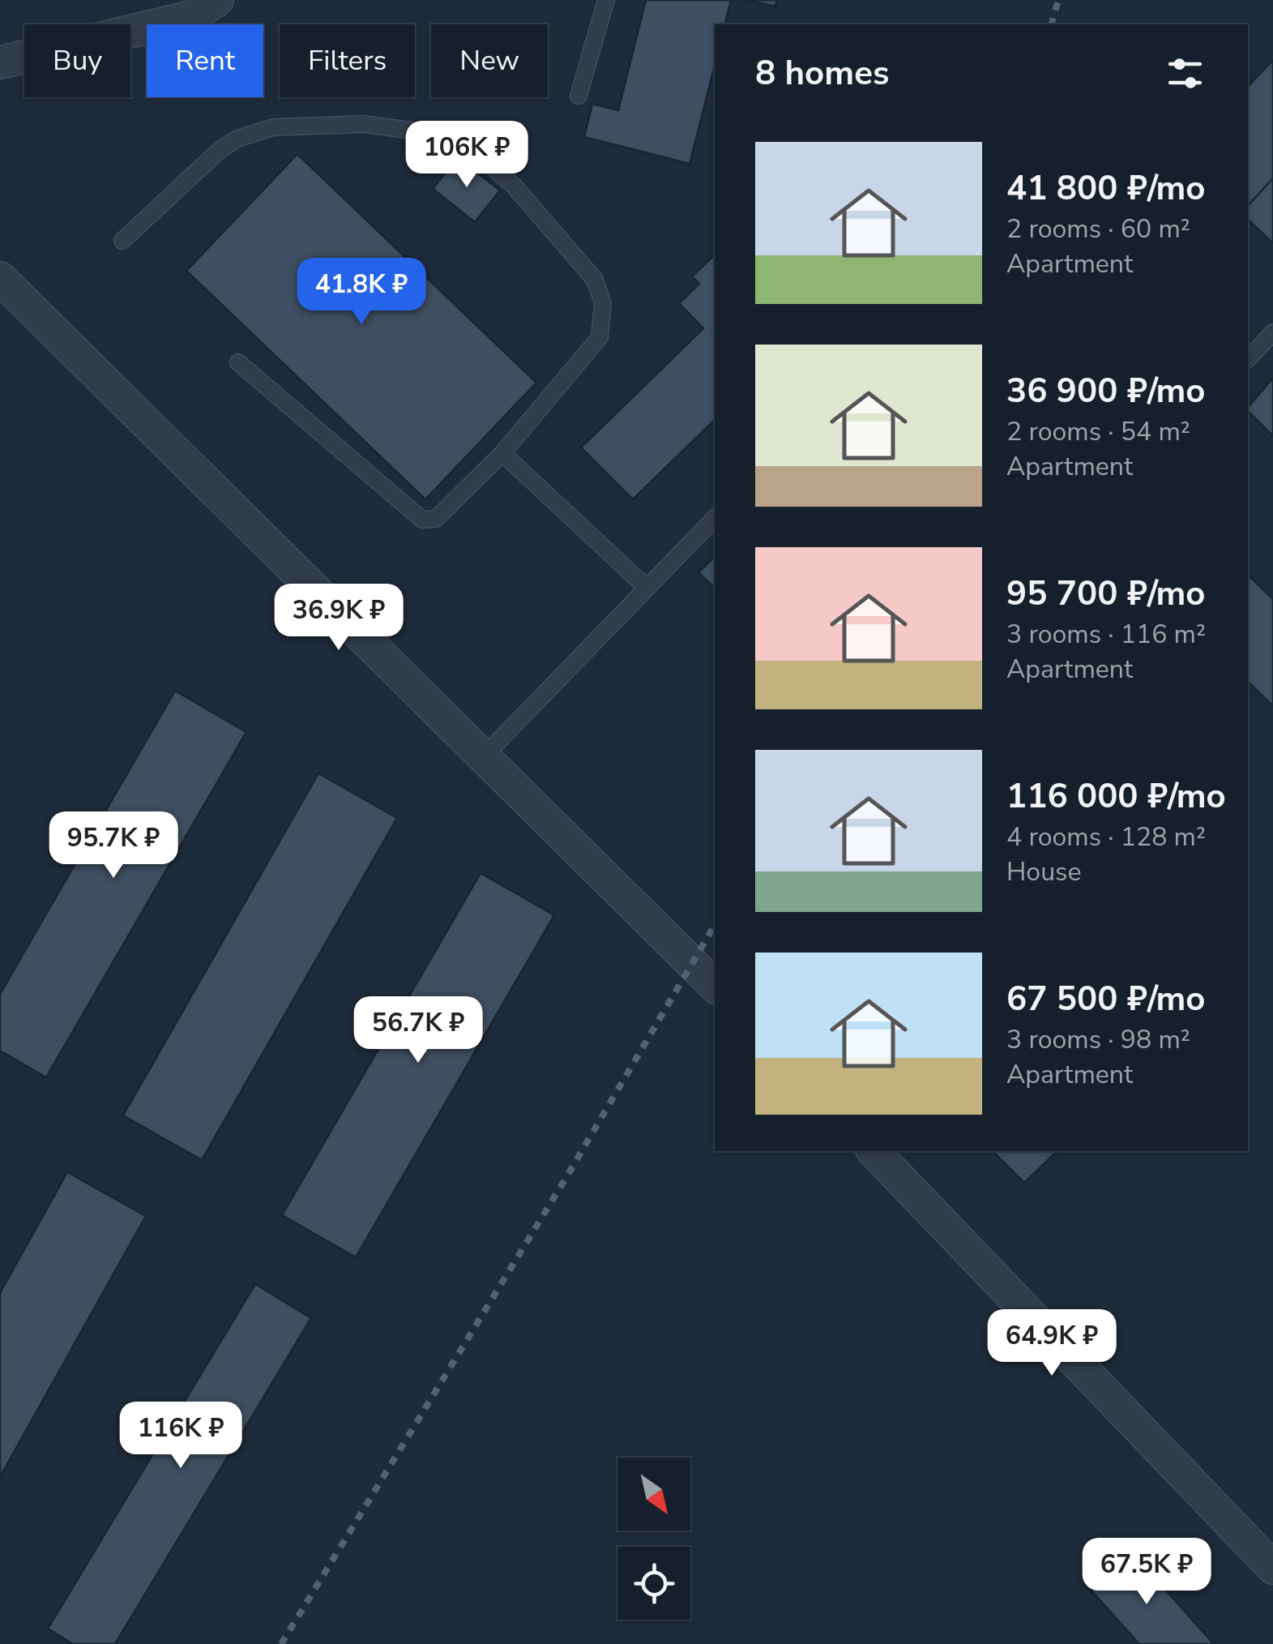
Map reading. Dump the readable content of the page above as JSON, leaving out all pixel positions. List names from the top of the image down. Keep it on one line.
{"north":"bottom right","page":{"chip":["Buy","Rent","Filters","New"],"heading":"8 homes","price":["106K ₽","41.8K ₽","36.9K ₽","95.7K ₽","56.7K ₽","64.9K ₽","116K ₽","67.5K ₽"],"list":[{"name":"41 800 ₽/mo","note":"2 rooms · 60 m² · Apartment"},{"name":"36 900 ₽/mo","note":"2 rooms · 54 m² · Apartment"},{"name":"95 700 ₽/mo","note":"3 rooms · 116 m² · Apartment"},{"name":"116 000 ₽/mo","note":"4 rooms · 128 m² · House"},{"name":"67 500 ₽/mo","note":"3 rooms · 98 m² · Apartment"}]}}
